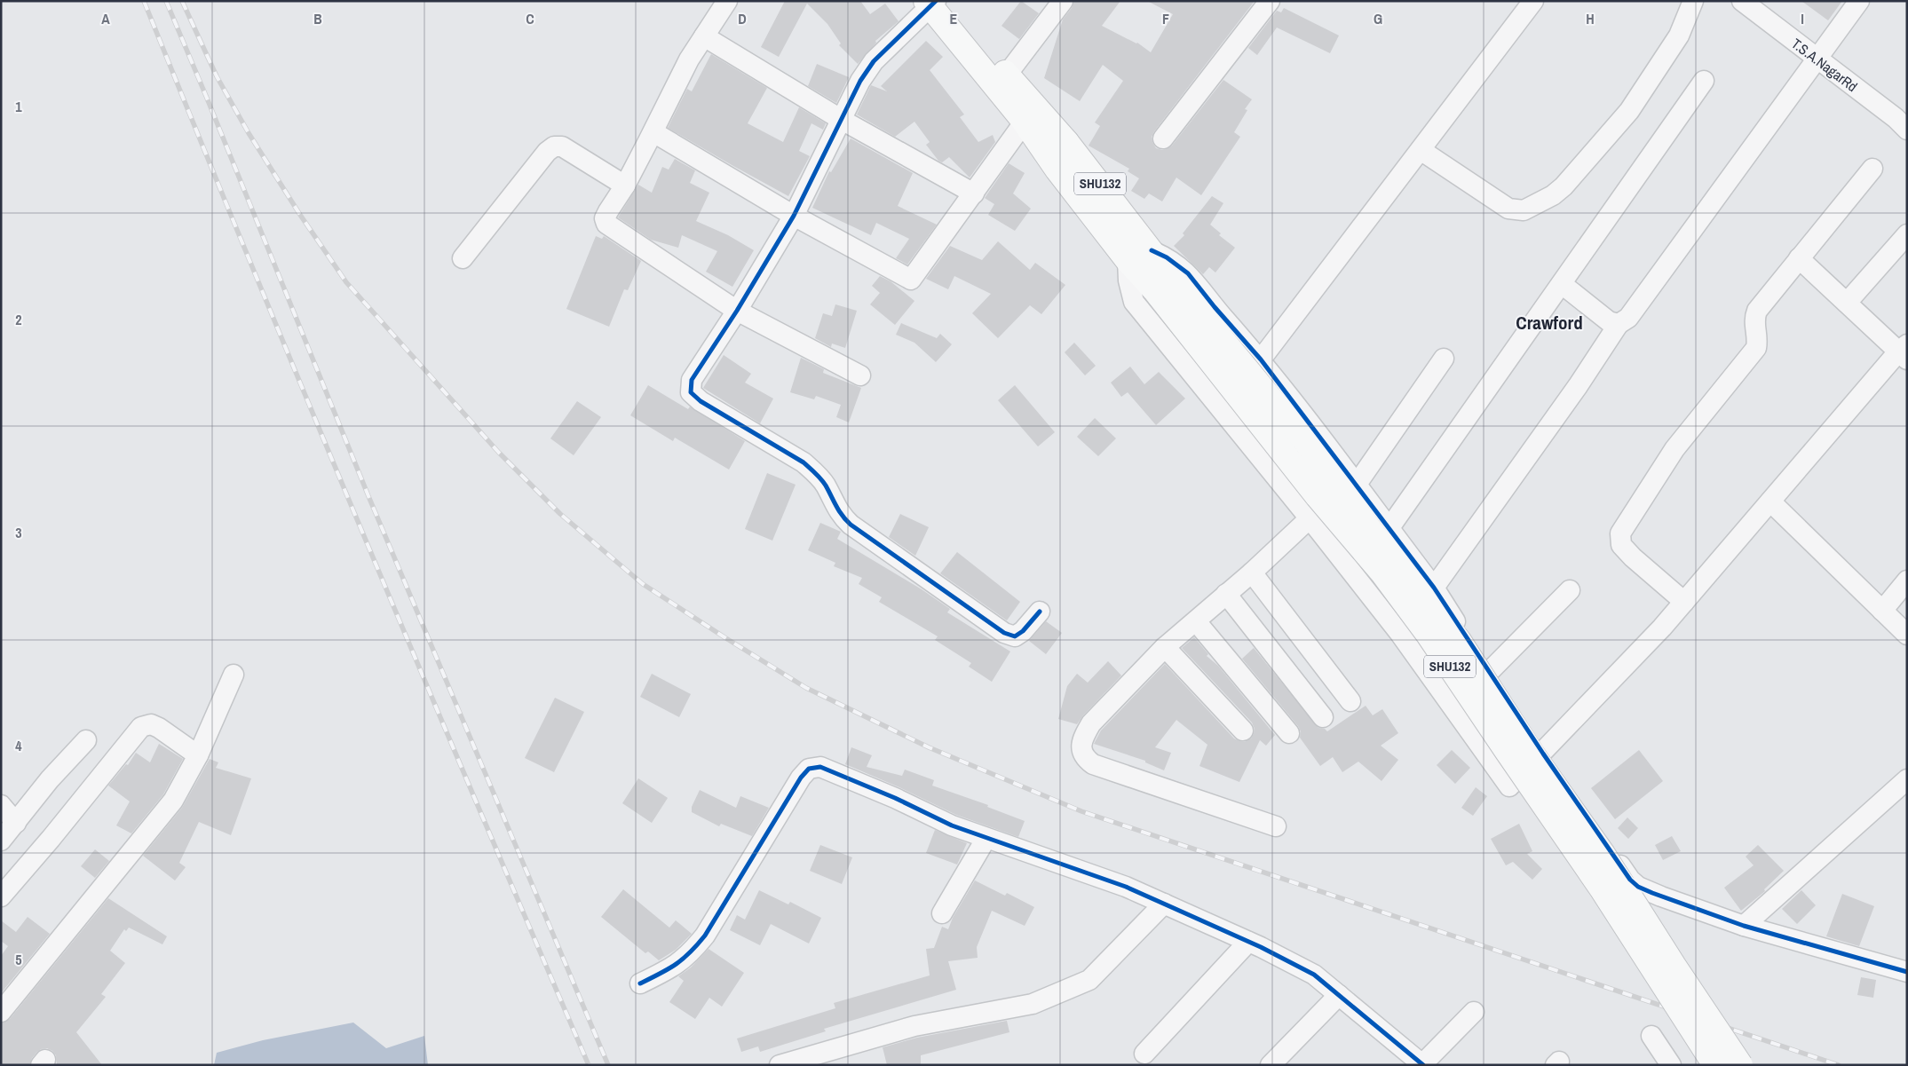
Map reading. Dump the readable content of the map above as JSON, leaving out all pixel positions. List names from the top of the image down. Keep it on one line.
{"streets":{"main road":["SHU132"],"street":["T.S.A.NagarRd"]},"districts":["Crawford"],"grid":{"columns":["A","B","C","D","E","F","G","H","I"],"rows":["1","2","3","4","5"]}}
